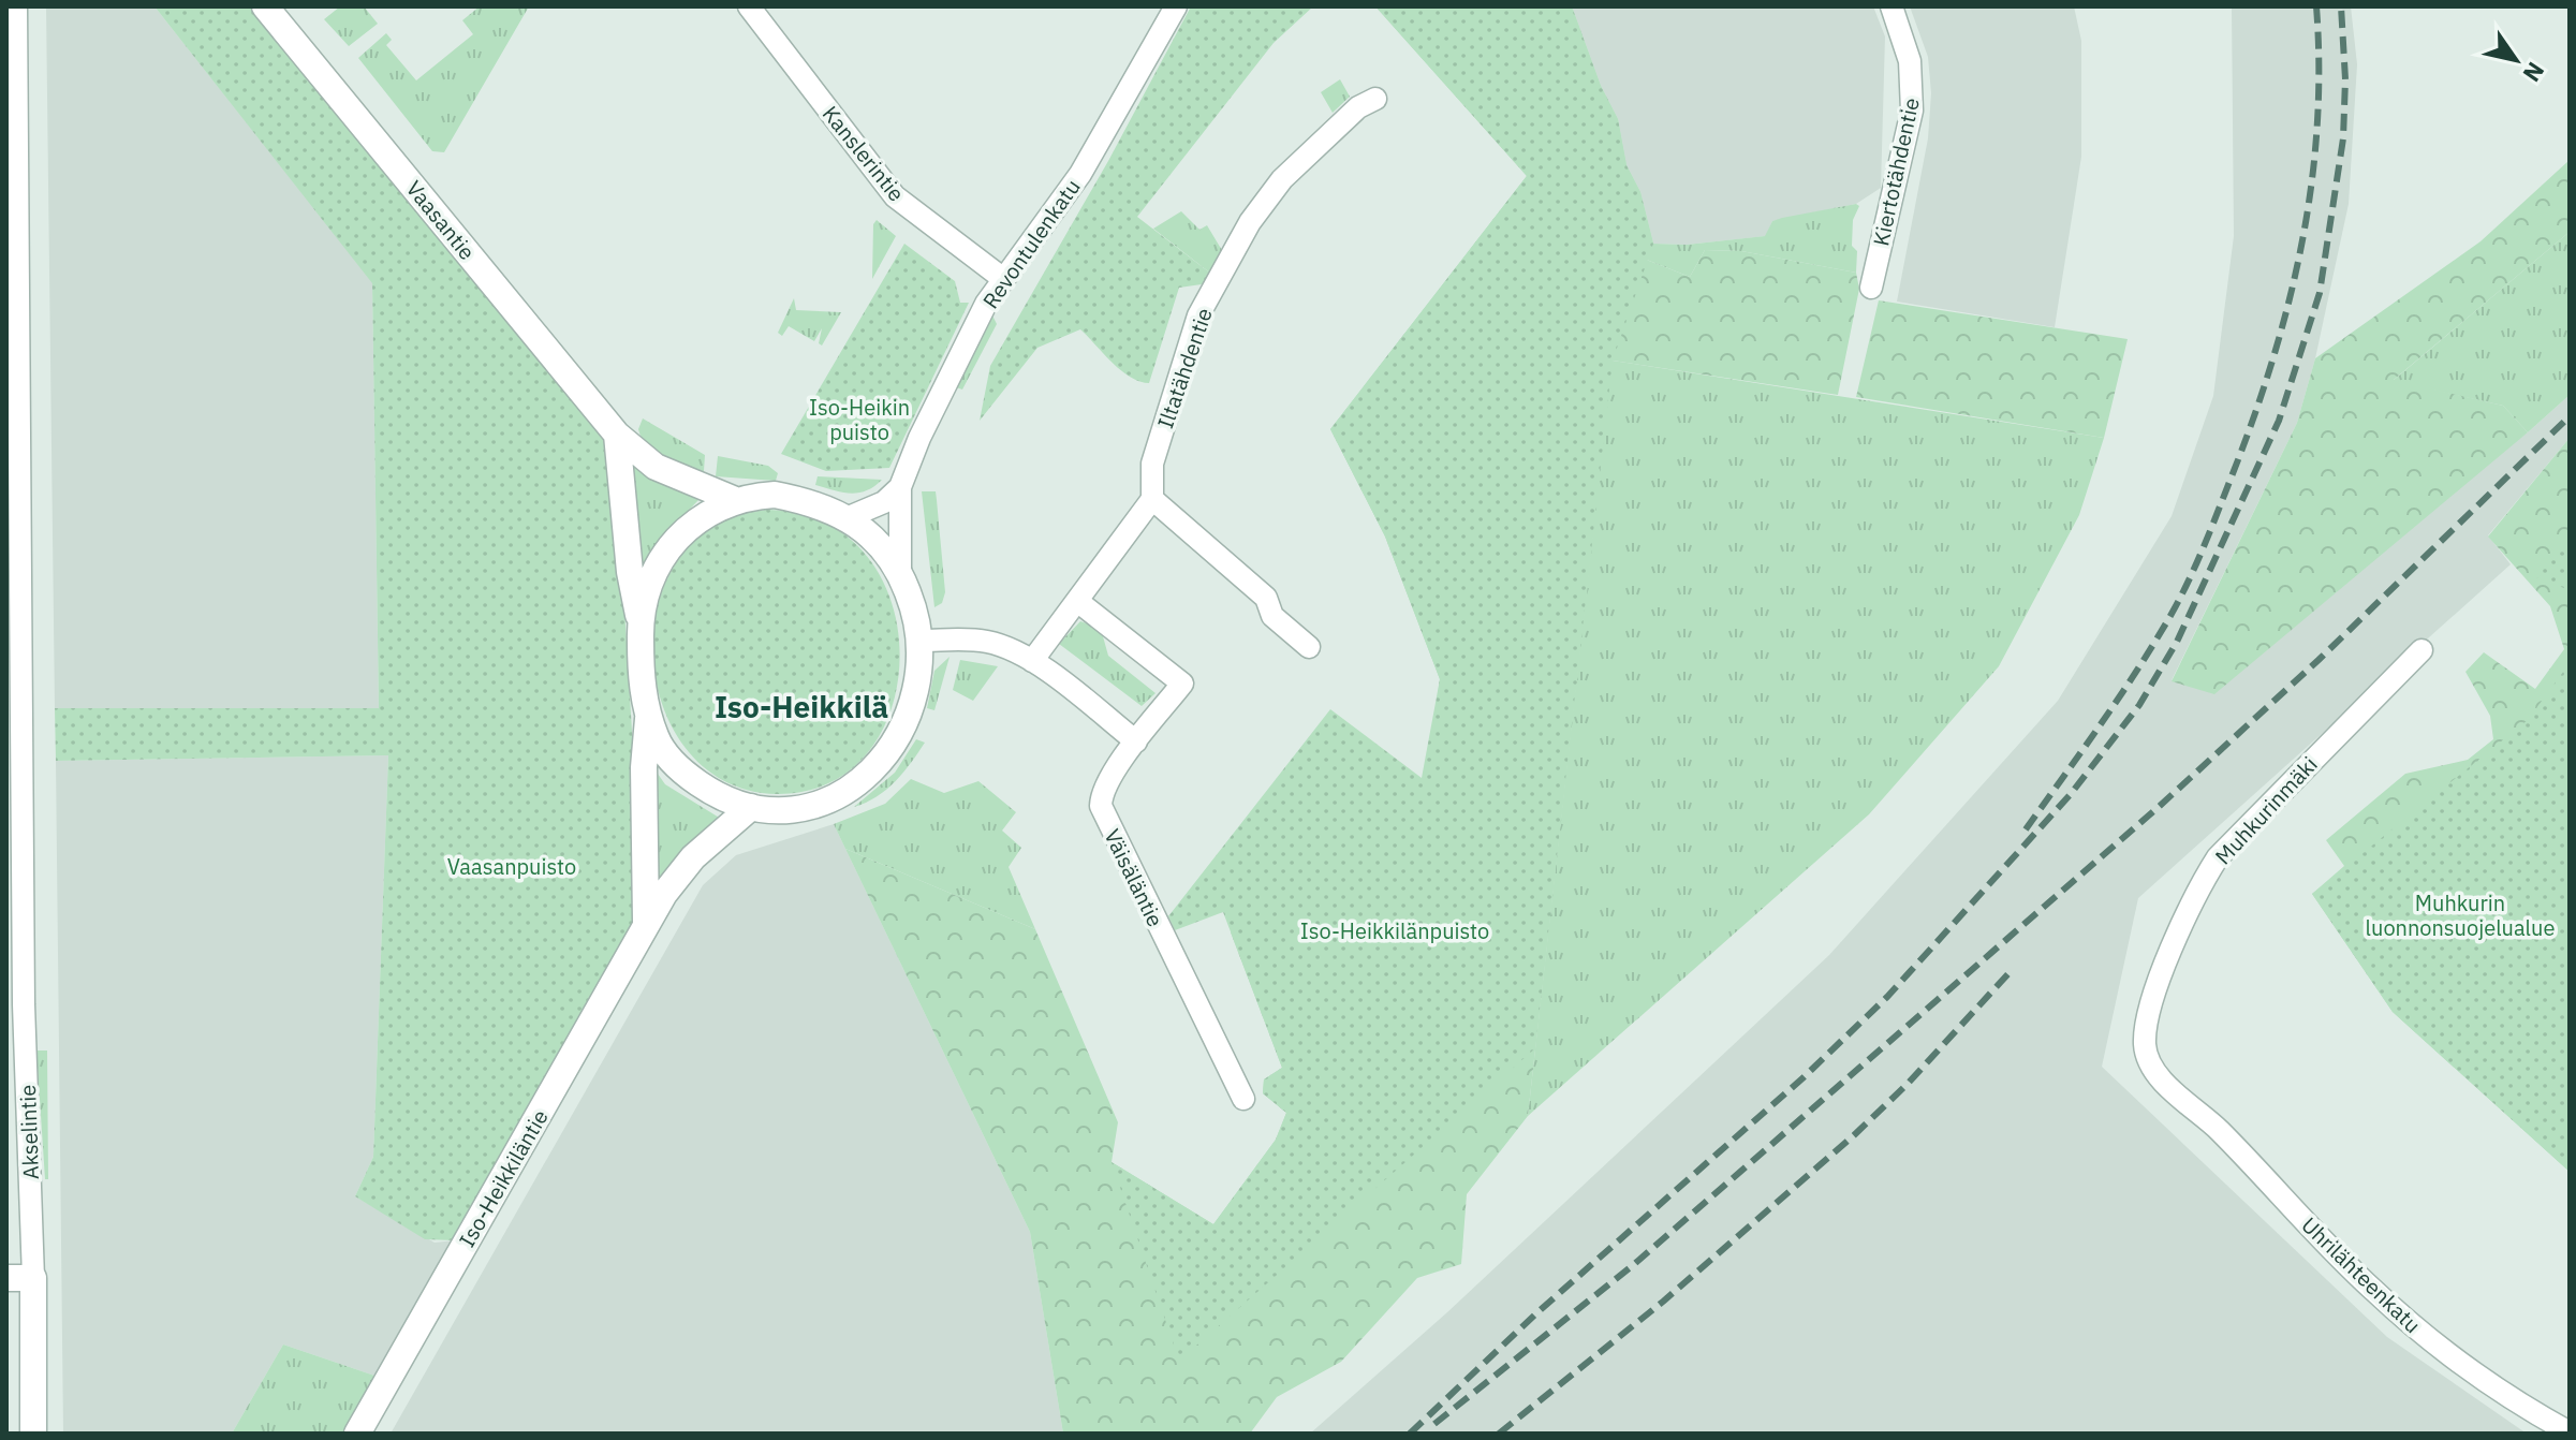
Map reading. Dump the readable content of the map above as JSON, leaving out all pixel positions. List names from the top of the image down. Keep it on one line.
{"streets":{"street":["Kanslerintie","Kiertotähdentie","Vaasantie","Revontulenkatu","Iltatähdentie","Muhkurinmäki","Väisäläntie","Akselintie","Iso-Heikkiläntie","Uhrilähteenkatu"]},"crossings":[["Kanslerintie","Revontulenkatu"],["Vaasantie","Revontulenkatu"],["Vaasantie","Iso-Heikkiläntie"],["Revontulenkatu","Iso-Heikkiläntie"],["Muhkurinmäki","Uhrilähteenkatu"]],"districts":["Iso-Heikkilä"],"parks":["Iso-Heikin puisto","Vaasanpuisto","Muhkurin luonnonsuojelualue","Iso-Heikkilänpuisto"],"north":"bottom right"}
